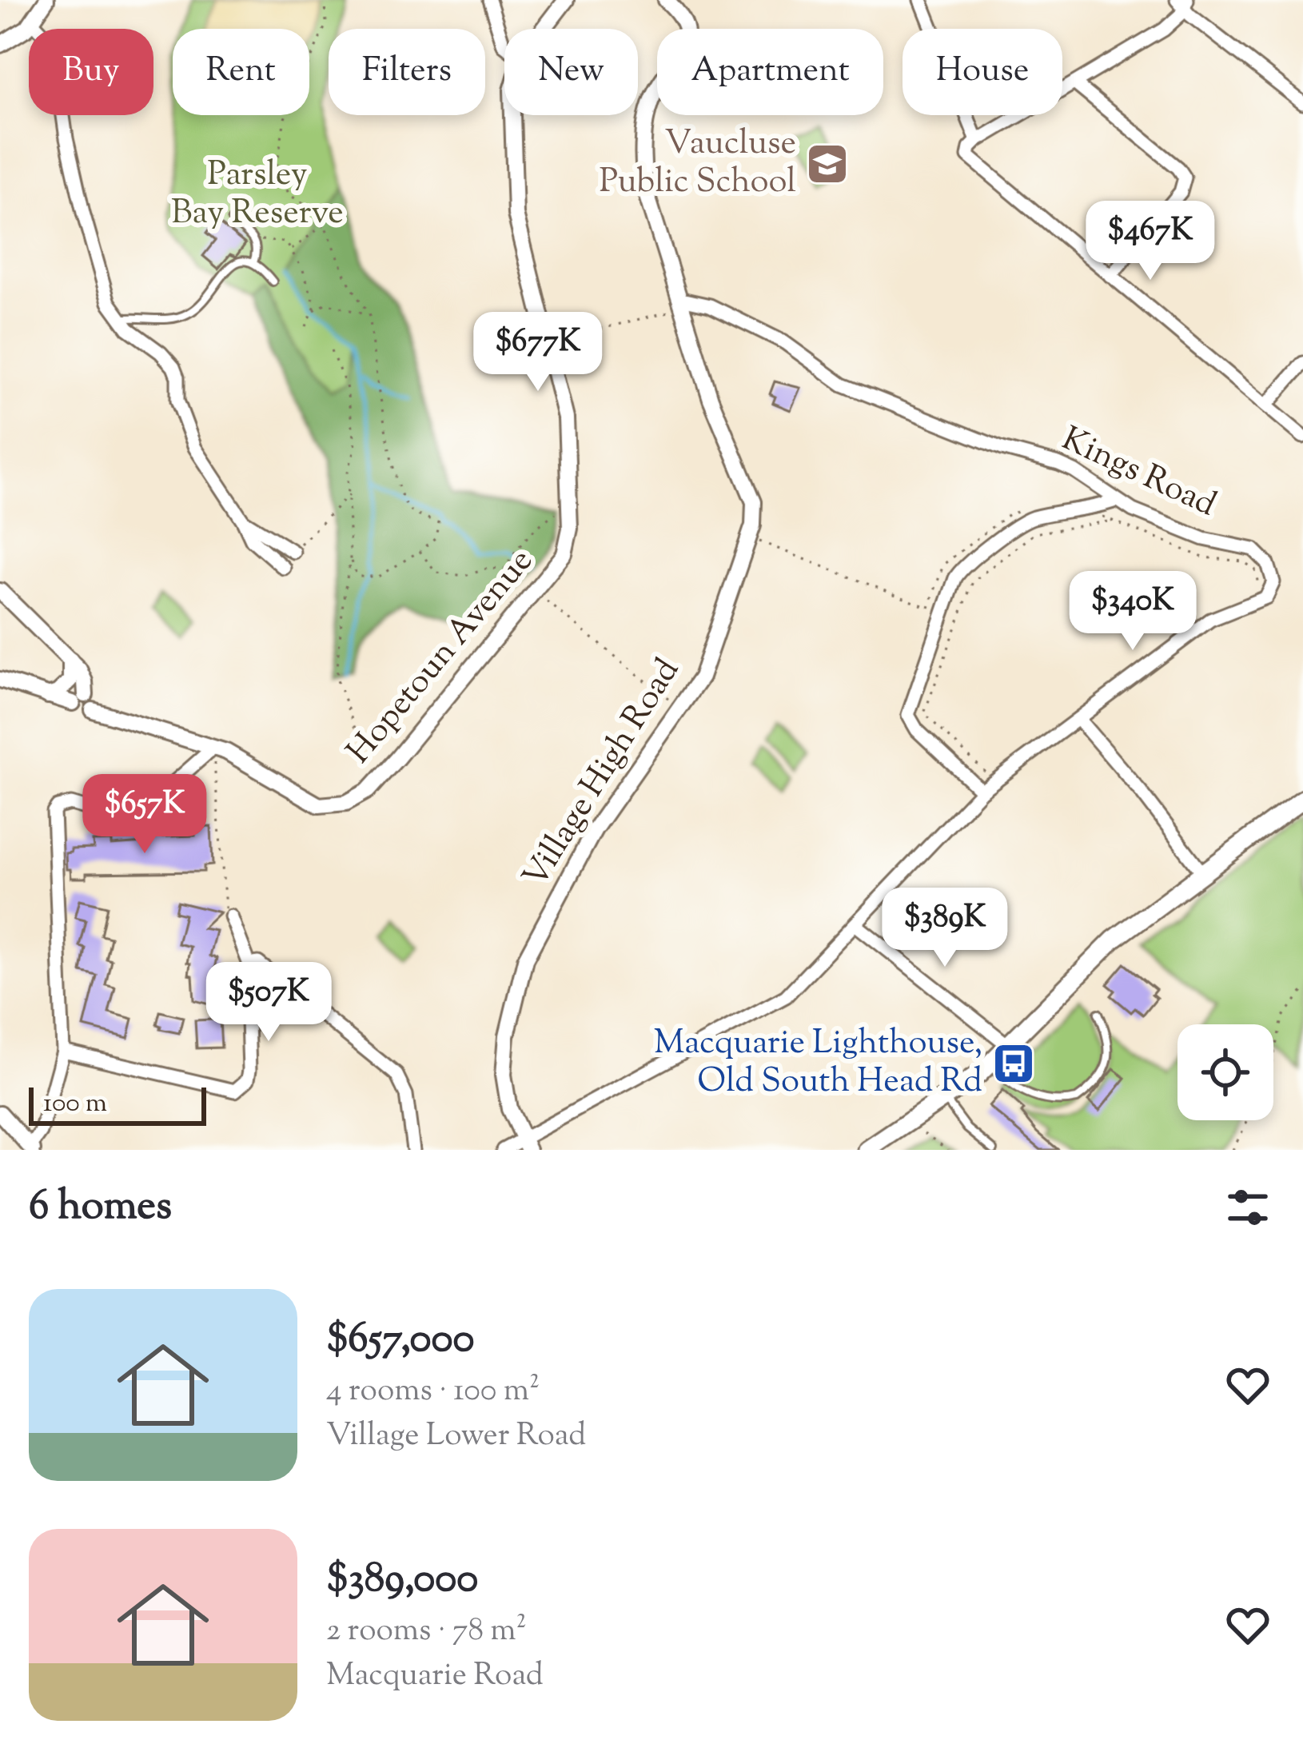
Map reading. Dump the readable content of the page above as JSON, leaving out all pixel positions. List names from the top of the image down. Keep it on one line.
{"streets":{"street":["Kings Road","Hopetoun Avenue","Village High Road"]},"crossings":[["Kings Road","Village High Road"]],"parks":["Parsley Bay Reserve"],"places":{"school or university":["Vaucluse Public School"],"bus stop":["Macquarie Lighthouse, Old South Head Rd"]},"scale_bar":"100 m","page":{"chip":["Buy","Rent","Filters","New","Apartment","House"],"price":["$467K","$677K","$340K","$657K","$389K","$507K"],"scale":"100 m","heading":"6 homes","list":[{"name":"$657,000","note":"4 rooms · 100 m² · Village Lower Road"},{"name":"$389,000","note":"2 rooms · 78 m² · Macquarie Road"}]}}
